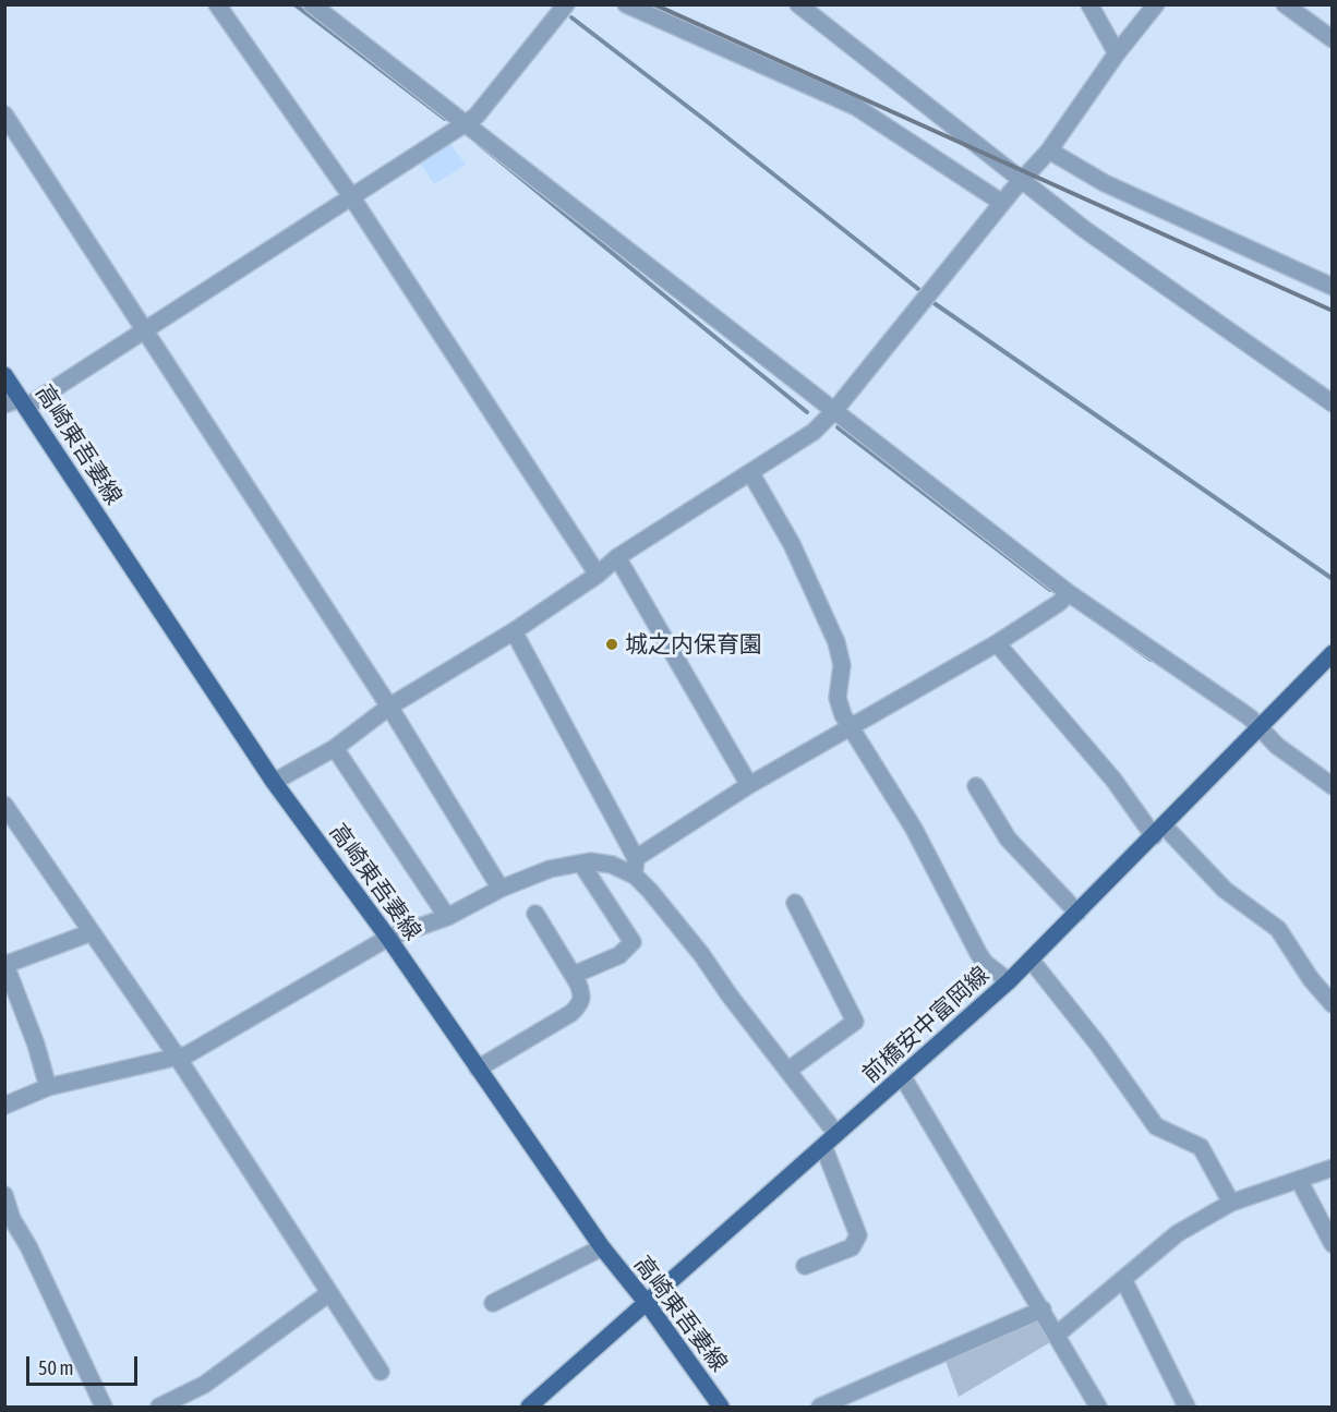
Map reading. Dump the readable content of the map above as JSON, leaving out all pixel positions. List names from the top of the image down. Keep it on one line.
{"streets":{"main road":["高崎東吾妻線","前橋安中富岡線"]},"crossings":[["高崎東吾妻線","前橋安中富岡線"]],"places":["城之内保育園"],"scale_bar":"50 m"}
